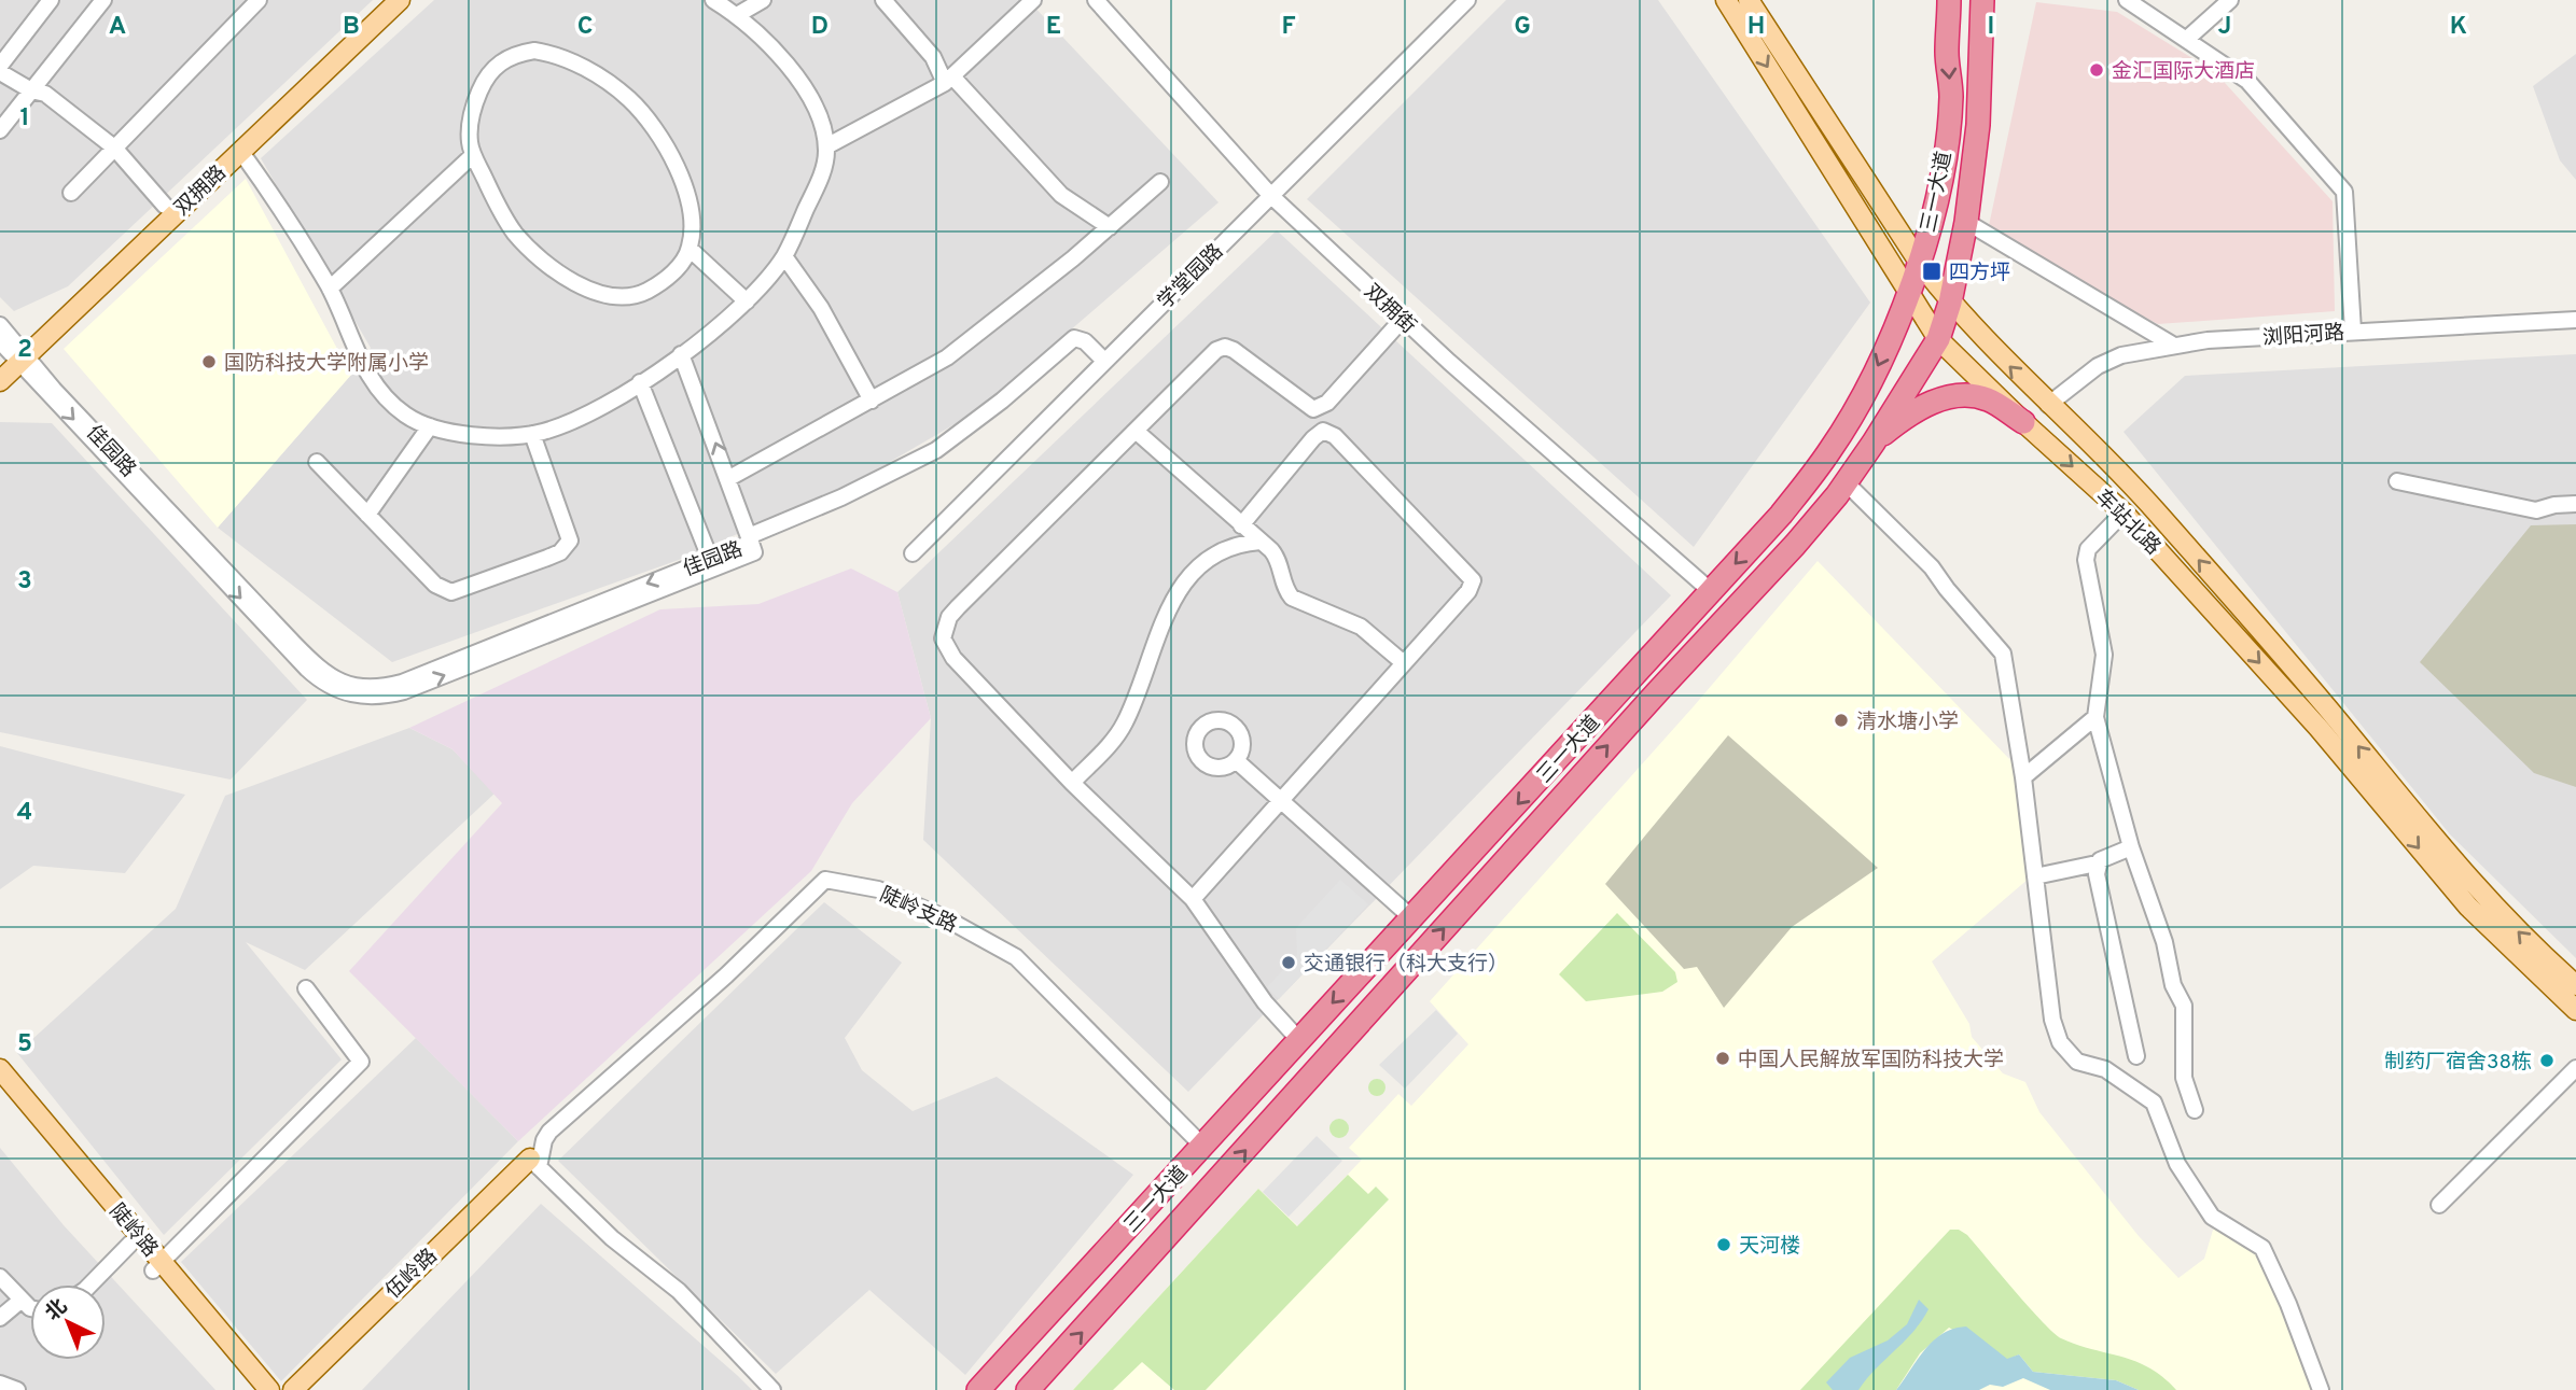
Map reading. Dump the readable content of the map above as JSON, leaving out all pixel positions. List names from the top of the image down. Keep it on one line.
{"streets":{"highway":["三一大道"],"main road":["双拥路","车站北路","陡岭路","伍岭路"],"street":["学堂园路","双拥街","浏阳河路","佳园路","陡岭支路"]},"crossings":[["双拥路","佳园路"],["三一大道","双拥街"],["三一大道","车站北路"],["三一大道","陡岭支路"],["学堂园路","双拥街"],["学堂园路","佳园路"],["浏阳河路","车站北路"],["陡岭支路","伍岭路"]],"places":{"other":["金汇国际大酒店","国防科技大学附属小学","清水塘小学","交通银行（科大支行）","中国人民解放军国防科技大学","制药厂宿舍38栋","天河楼"],"transit":["四方坪"]},"north":"top left","grid":{"columns":["A","B","C","D","E","F","G","H","I","J","K"],"rows":["1","2","3","4","5"]}}
